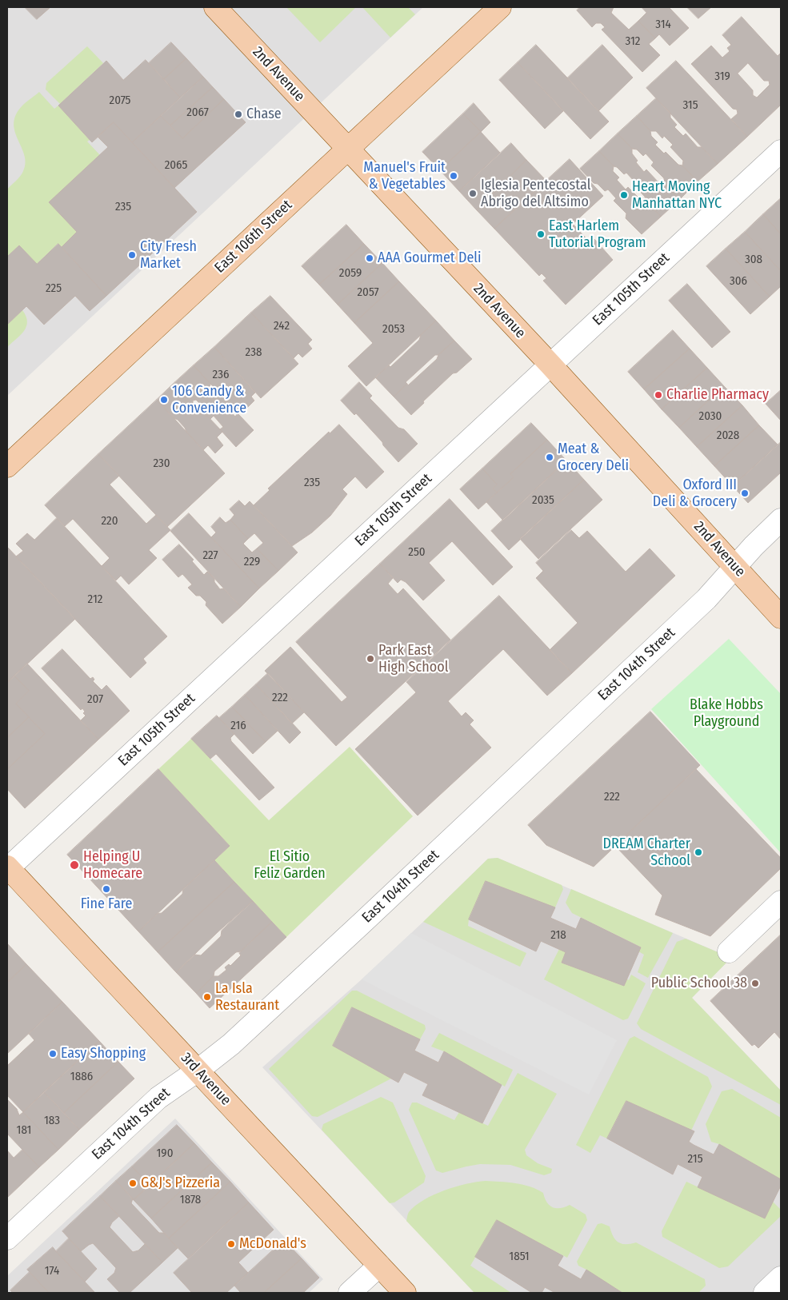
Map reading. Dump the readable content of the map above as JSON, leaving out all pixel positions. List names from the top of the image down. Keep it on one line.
{"streets":{"main road":["2nd Avenue","East 106th Street","3rd Avenue"],"street":["East 105th Street","East 104th Street"]},"crossings":[["2nd Avenue","East 106th Street"],["2nd Avenue","East 105th Street"],["2nd Avenue","East 104th Street"],["East 105th Street","3rd Avenue"],["East 104th Street","3rd Avenue"]],"parks":["Blake Hobbs Playground","El Sitio Feliz Garden"],"places":["Chase","Manuel's Fruit & Vegetables","Iglesia Pentecostal Abrigo del Altsimo","Heart Moving Manhattan NYC","East Harlem Tutorial Program","City Fresh Market","AAA Gourmet Deli","Charlie Pharmacy","106 Candy & Convenience","Meat & Grocery Deli","Oxford III Deli & Grocery","Park East High School","DREAM Charter School","Helping U Homecare","Fine Fare","Public School 38","La Isla Restaurant","Easy Shopping","G&J's Pizzeria","McDonald's"],"house_numbers":["314","312","319","2075","315","2067","2065","235","308","2059","306","225","2057","242","2053","238","236","2030","2028","230","235","2035","220","250","227","229","212","222","207","216","222","218","1886","183","181","190","215","1878","1851","174"]}
